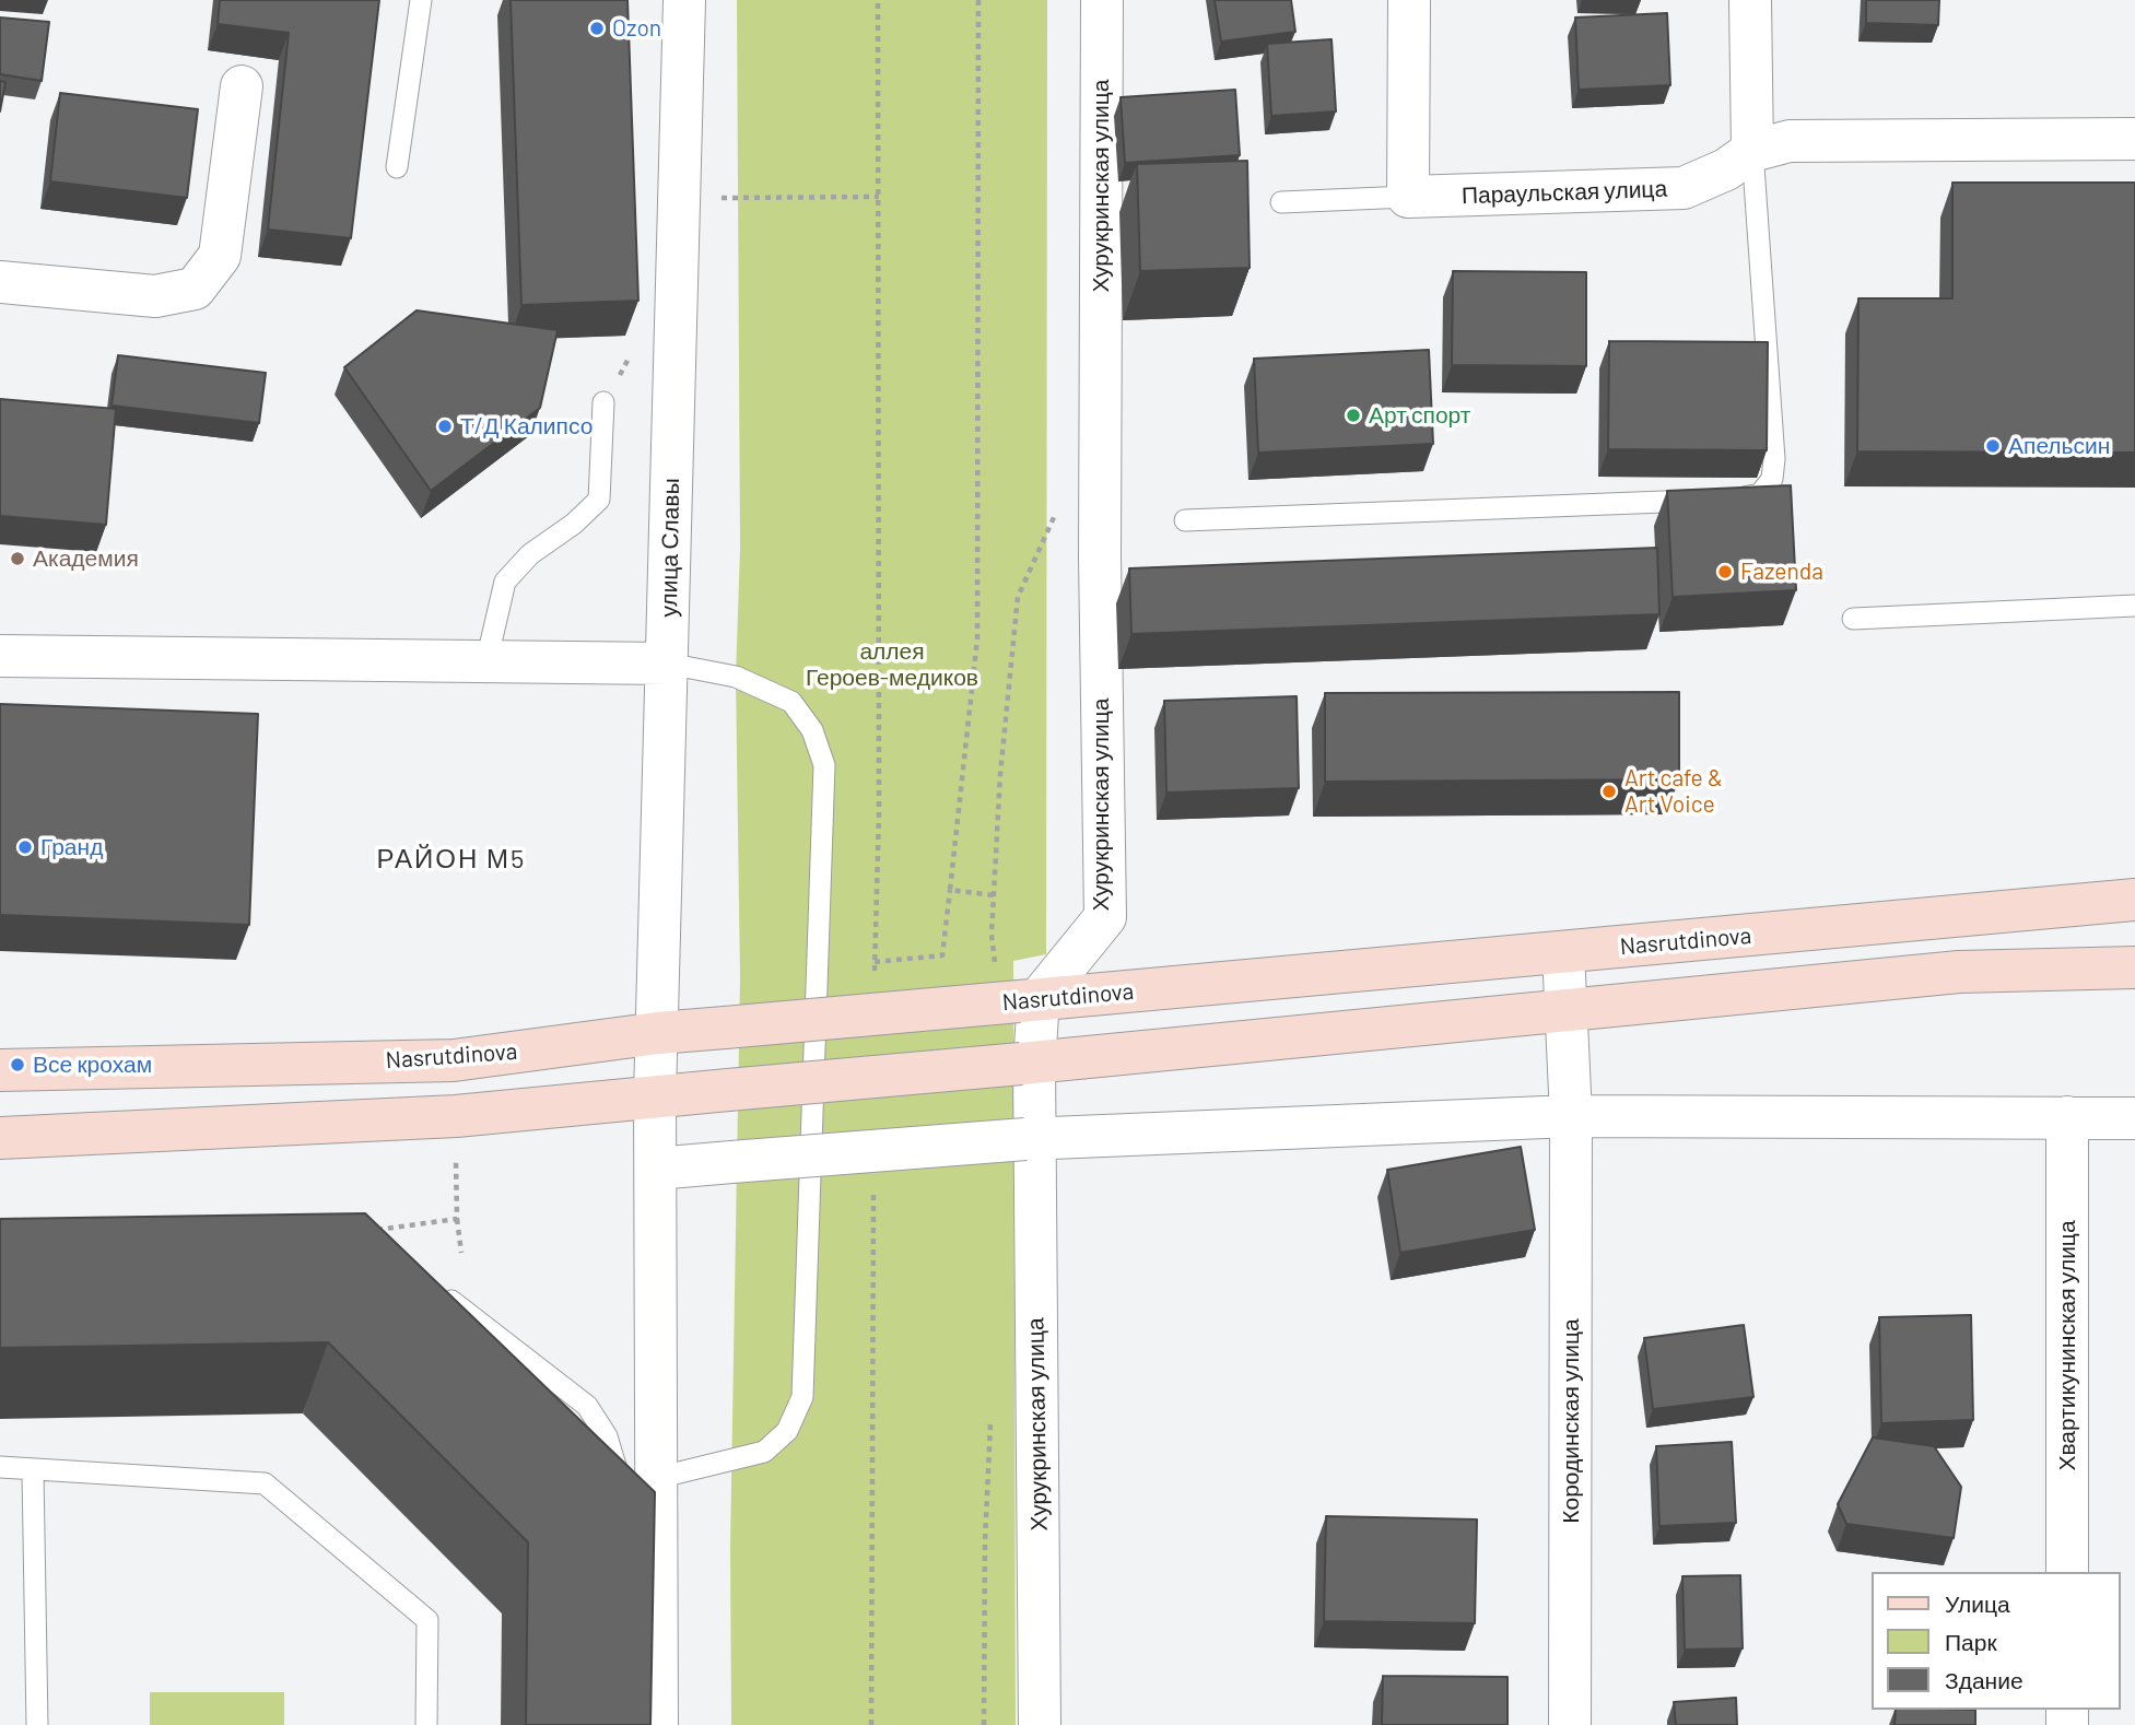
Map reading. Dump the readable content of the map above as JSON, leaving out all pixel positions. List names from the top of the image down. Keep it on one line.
{"streets":{"main road":["Nasrutdinova"],"street":["Хурукринская улица","Параульская улица","улица Славы","Хвартикунинская улица","Кородинская улица"]},"crossings":[["Хурукринская улица","Nasrutdinova"],["улица Славы","Nasrutdinova"],["Nasrutdinova","Кородинская улица"]],"districts":["РАЙОН М5"],"parks":["аллея Героев-медиков"],"places":["Ozon","Арт спорт","Т/Д Калипсо","Апельсин","Академия","Fazenda","Art cafe & Art Voice","Гранд","Все крохам"],"legend":["Улица","Парк","Здание"]}
